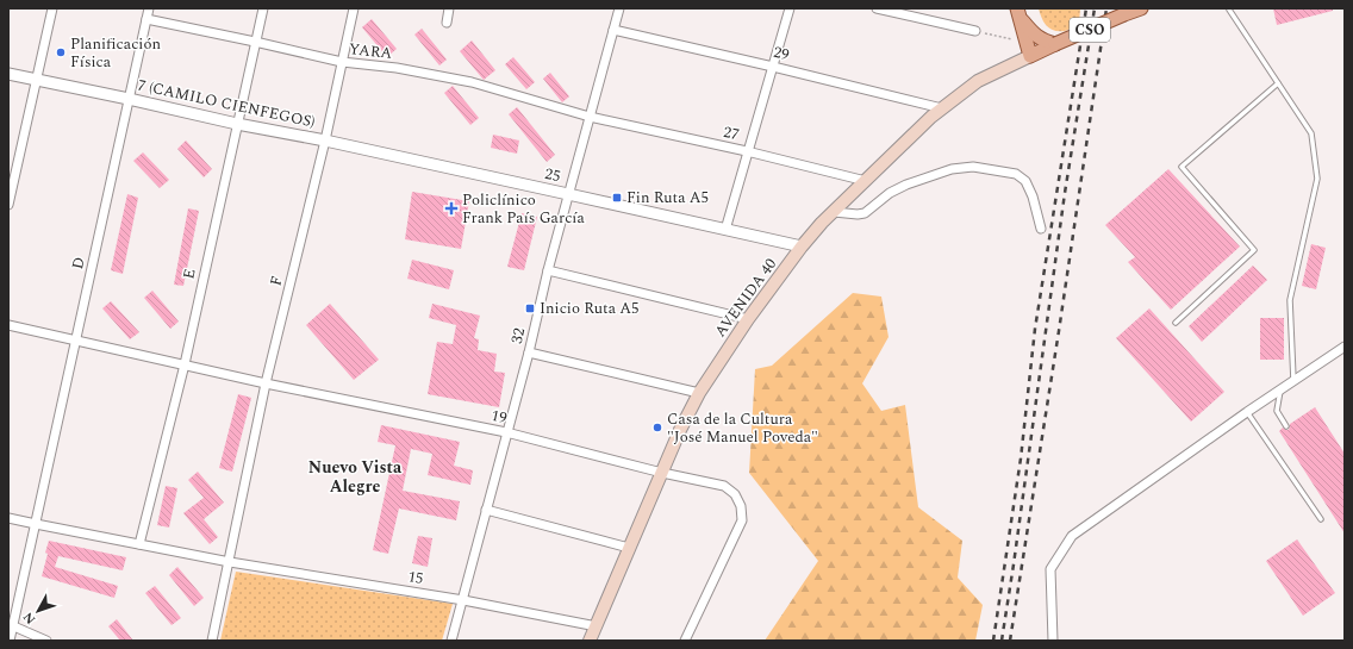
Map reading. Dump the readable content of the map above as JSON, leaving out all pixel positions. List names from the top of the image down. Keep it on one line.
{"streets":{"main road":["CSO","AVENIDA 40"],"street":["YARA","29","7 (CAMILO CIENFEGOS)","27","25","D","E","F","32","19","15"]},"crossings":[["CSO","AVENIDA 40"],["YARA","27"],["YARA","D"],["YARA","E"],["YARA","F"],["YARA","32"],["29","AVENIDA 40"],["29","32"],["7 (CAMILO CIENFEGOS)","25"],["7 (CAMILO CIENFEGOS)","D"],["7 (CAMILO CIENFEGOS)","E"],["7 (CAMILO CIENFEGOS)","F"],["27","AVENIDA 40"],["27","32"],["25","F"],["25","AVENIDA 40"],["25","32"],["D","19"],["D","15"],["E","19"],["E","15"],["F","19"],["F","15"],["AVENIDA 40","19"],["AVENIDA 40","15"],["32","19"],["32","15"]],"districts":["Nuevo Vista Alegre"],"places":{"other":["Planificación Física","Casa de la Cultura \"José Manuel Poveda\""],"transit":["Fin Ruta A5","Inicio Ruta A5"],"health":["Policlínico Frank País García"]},"north":"bottom left"}
